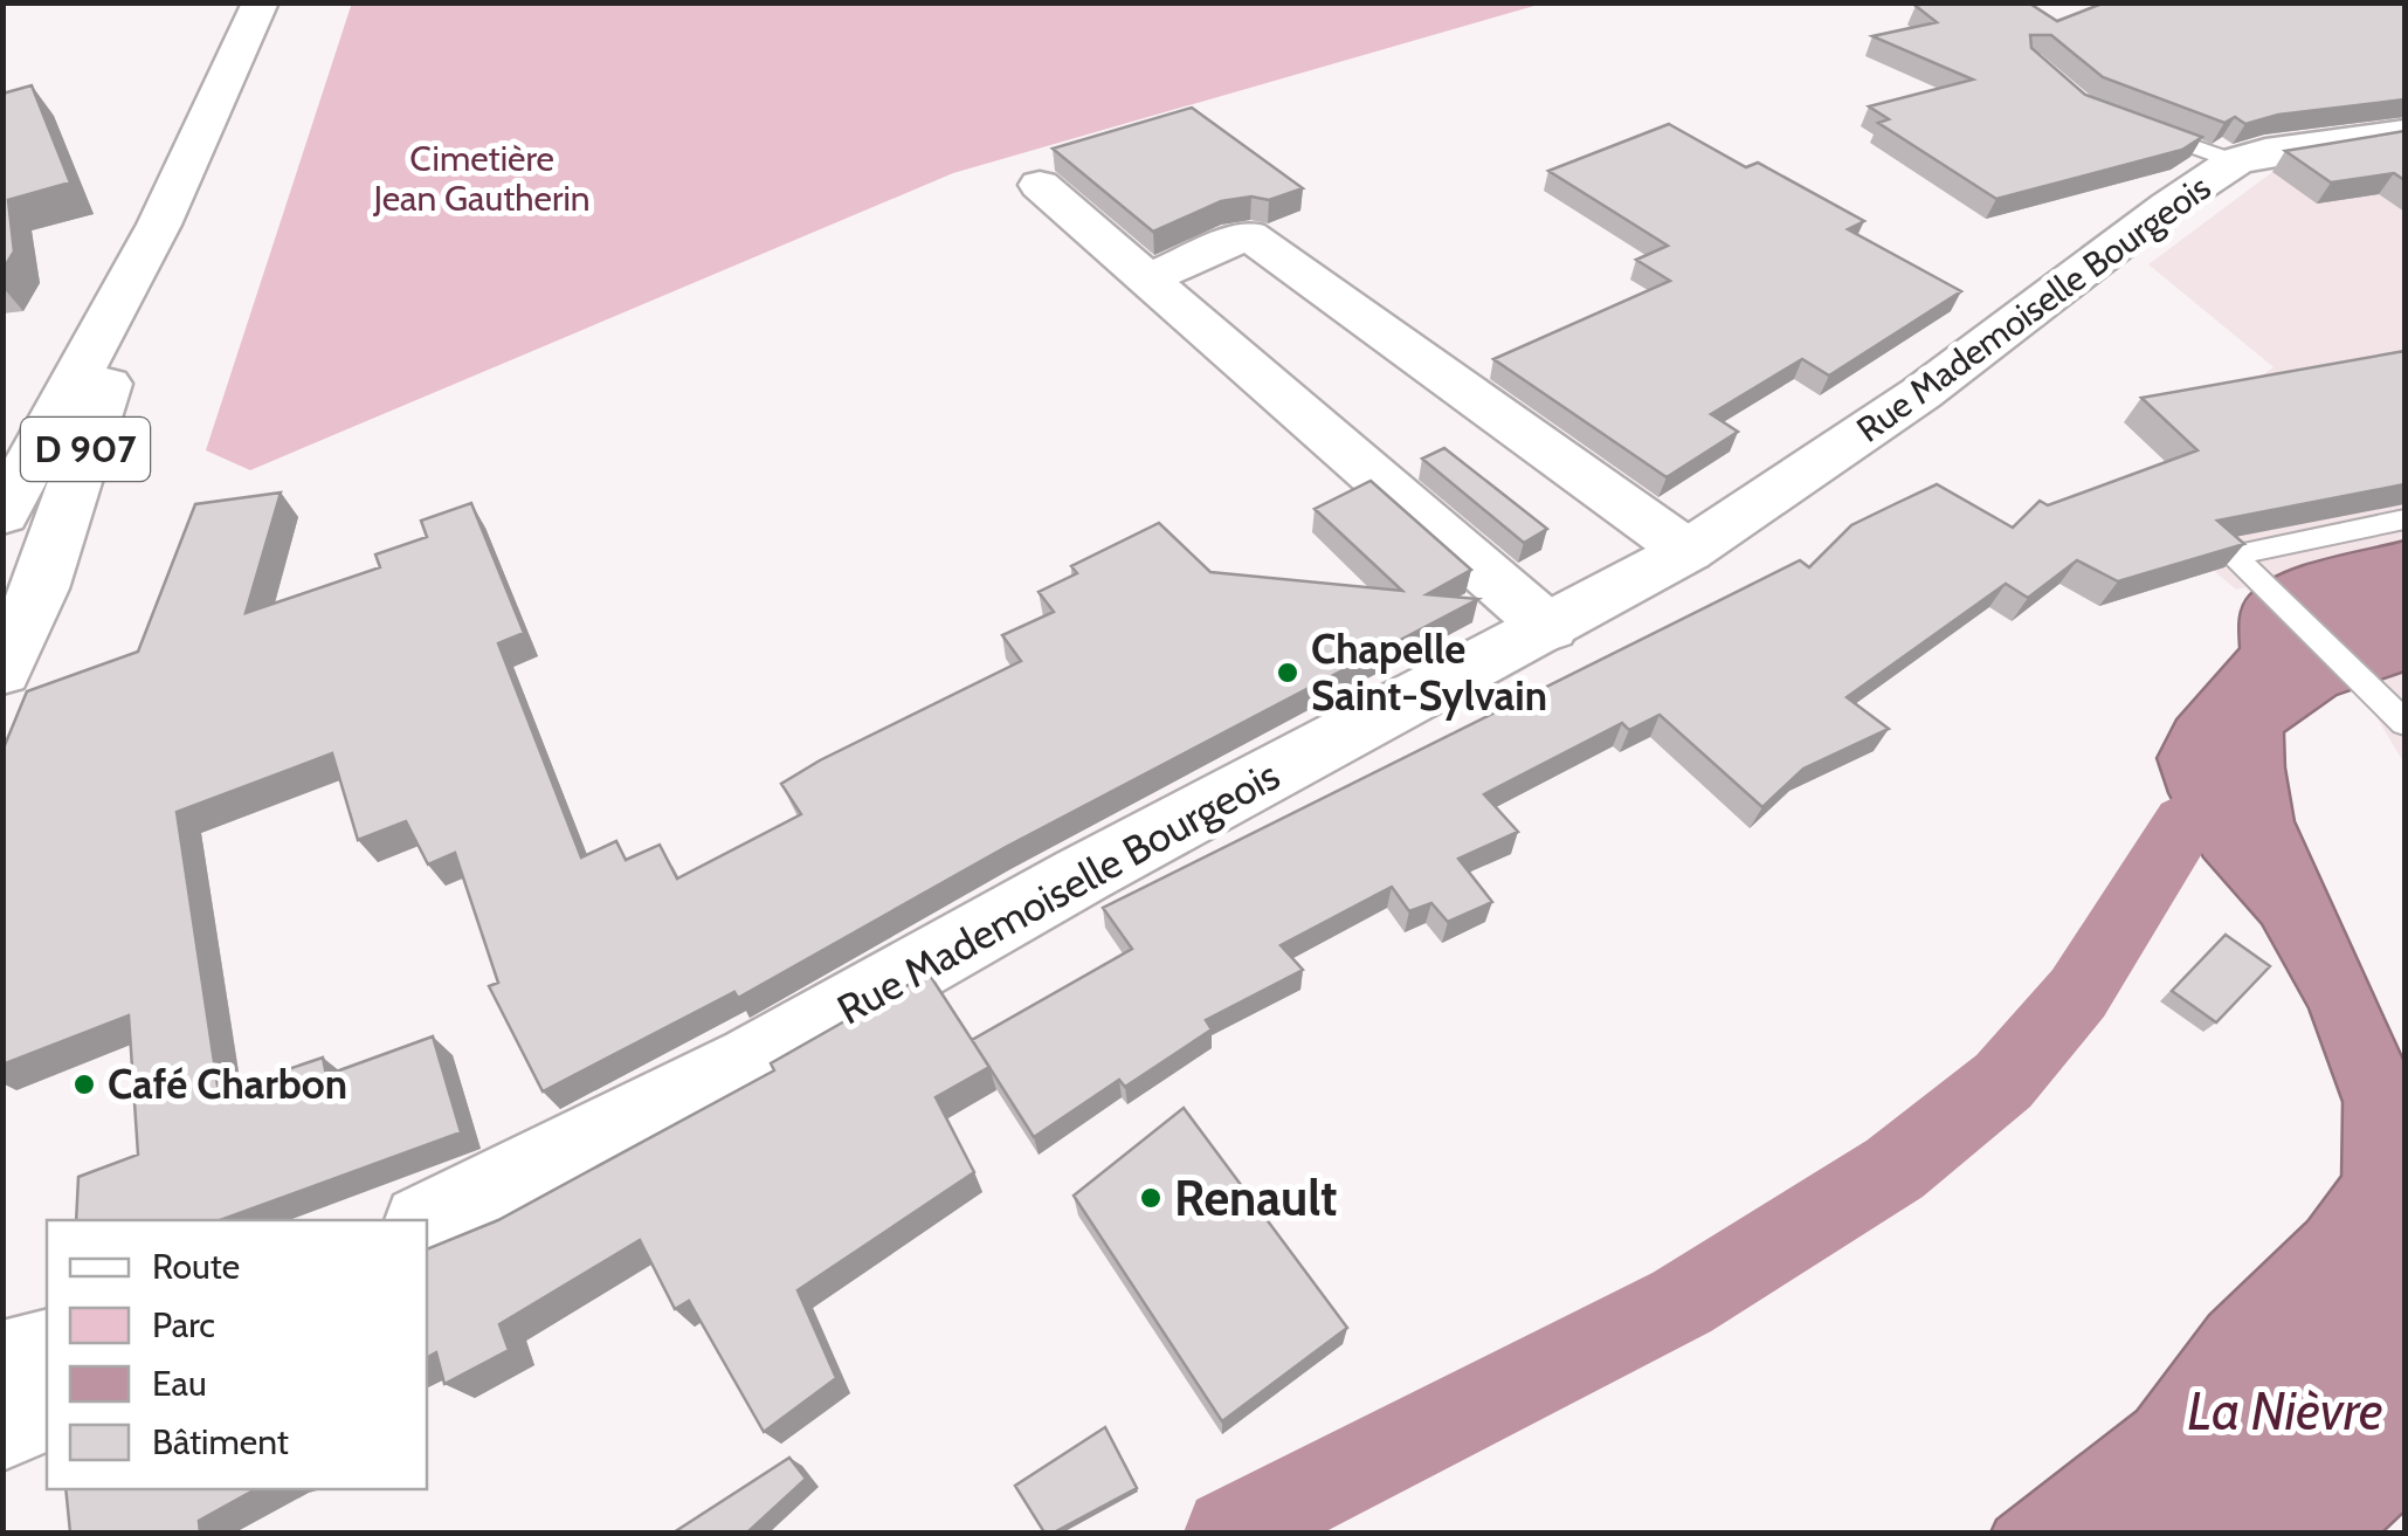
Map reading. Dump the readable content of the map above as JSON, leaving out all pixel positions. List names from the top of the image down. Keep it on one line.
{"streets":{"main road":["Rue Mademoiselle Bourgeois","D 907"]},"water":["La Nièvre"],"parks":["Cimetière Jean Gautherin"],"places":["Chapelle Saint-Sylvain","Café Charbon","Renault"],"legend":["Route","Parc","Eau","Bâtiment"]}
